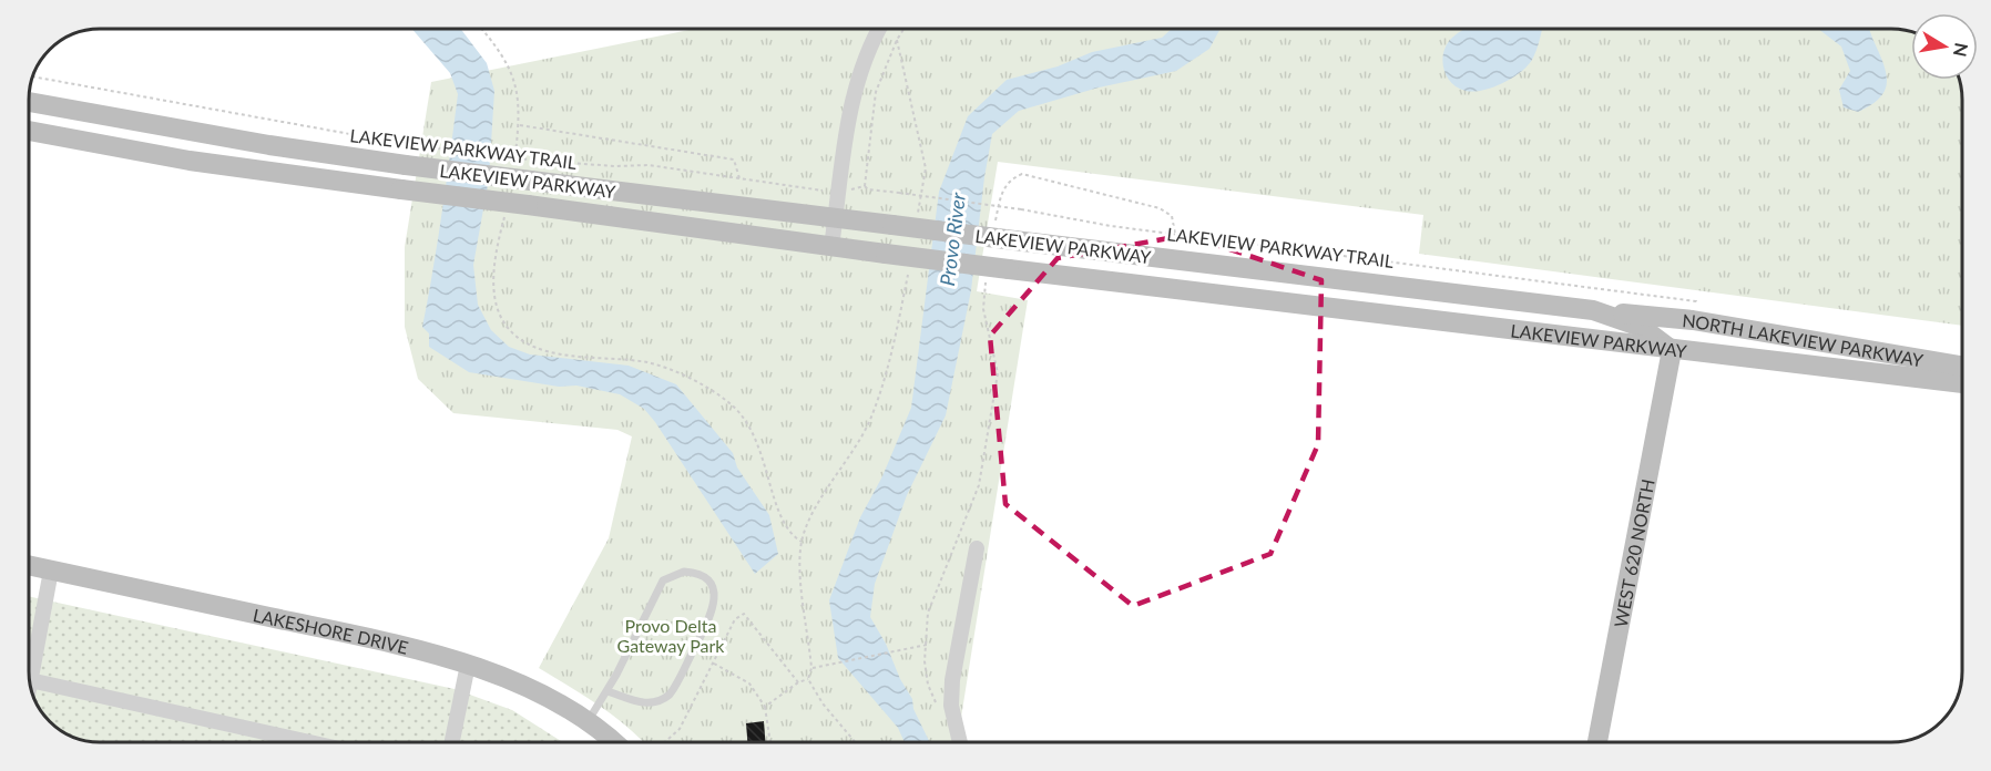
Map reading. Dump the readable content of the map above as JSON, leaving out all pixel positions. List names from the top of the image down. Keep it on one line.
{"streets":{"street":["LAKEVIEW PARKWAY","NORTH LAKEVIEW PARKWAY","WEST 620 NORTH","LAKESHORE DRIVE"],"path":["LAKEVIEW PARKWAY TRAIL"]},"crossings":[["LAKEVIEW PARKWAY","NORTH LAKEVIEW PARKWAY"],["LAKEVIEW PARKWAY","WEST 620 NORTH"],["NORTH LAKEVIEW PARKWAY","WEST 620 NORTH"]],"water":["Provo River"],"parks":["Provo Delta Gateway Park"],"north":"right"}
